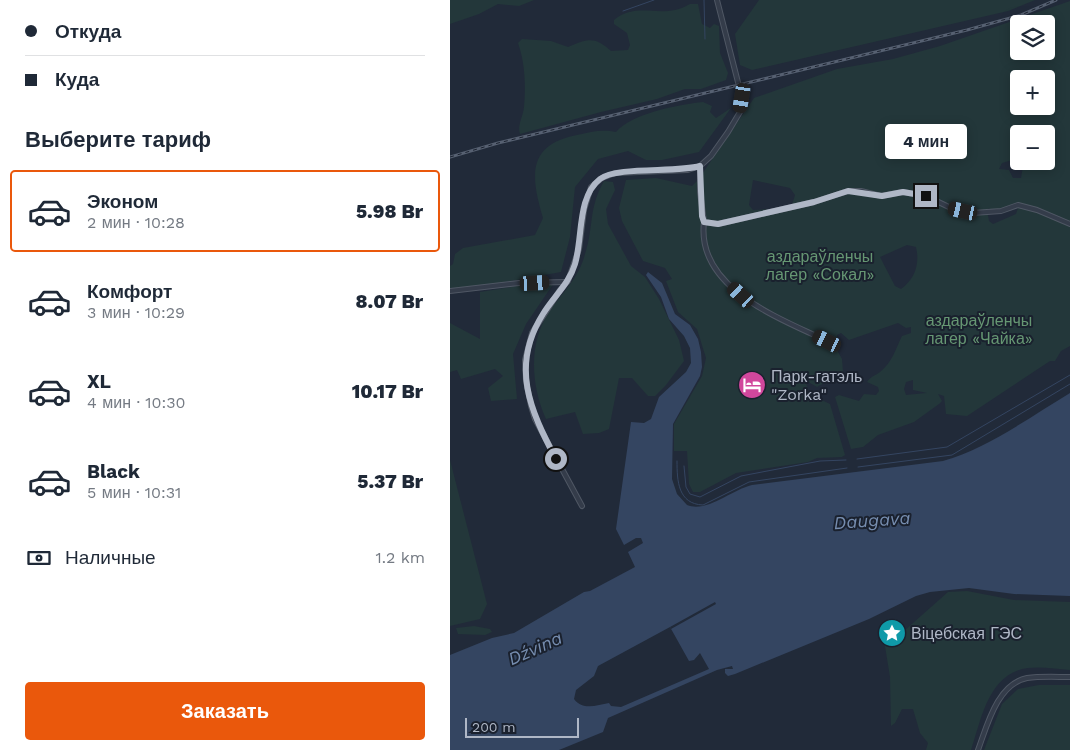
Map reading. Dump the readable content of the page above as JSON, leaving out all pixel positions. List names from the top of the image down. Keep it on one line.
{"water":["Daugava","Dźvina"],"parks":["аздараўленчы лагер «Сокал»","аздараўленчы лагер «Чайка»"],"places":{"hotel":["Парк-гатэль \"Zorka\""],"place":["Віцебская ГЭС"]},"scale_bar":"200 m","page":{"banner":["Откуда","Куда"],"map_buttons":["+","−"],"heading":"Выберите тариф","bubble":"4 мин","list":[{"name":"Эконом","note":"2 мин · 10:28","value":"5.98 Br"},{"name":"Комфорт","note":"3 мин · 10:29","value":"8.07 Br"},{"name":"XL","note":"4 мин · 10:30","value":"10.17 Br"},{"name":"Black","note":"5 мин · 10:31","value":"5.37 Br"}],"pay":["Наличные","1.2 km"],"buttons":"Заказать","scale":"200 m"}}
